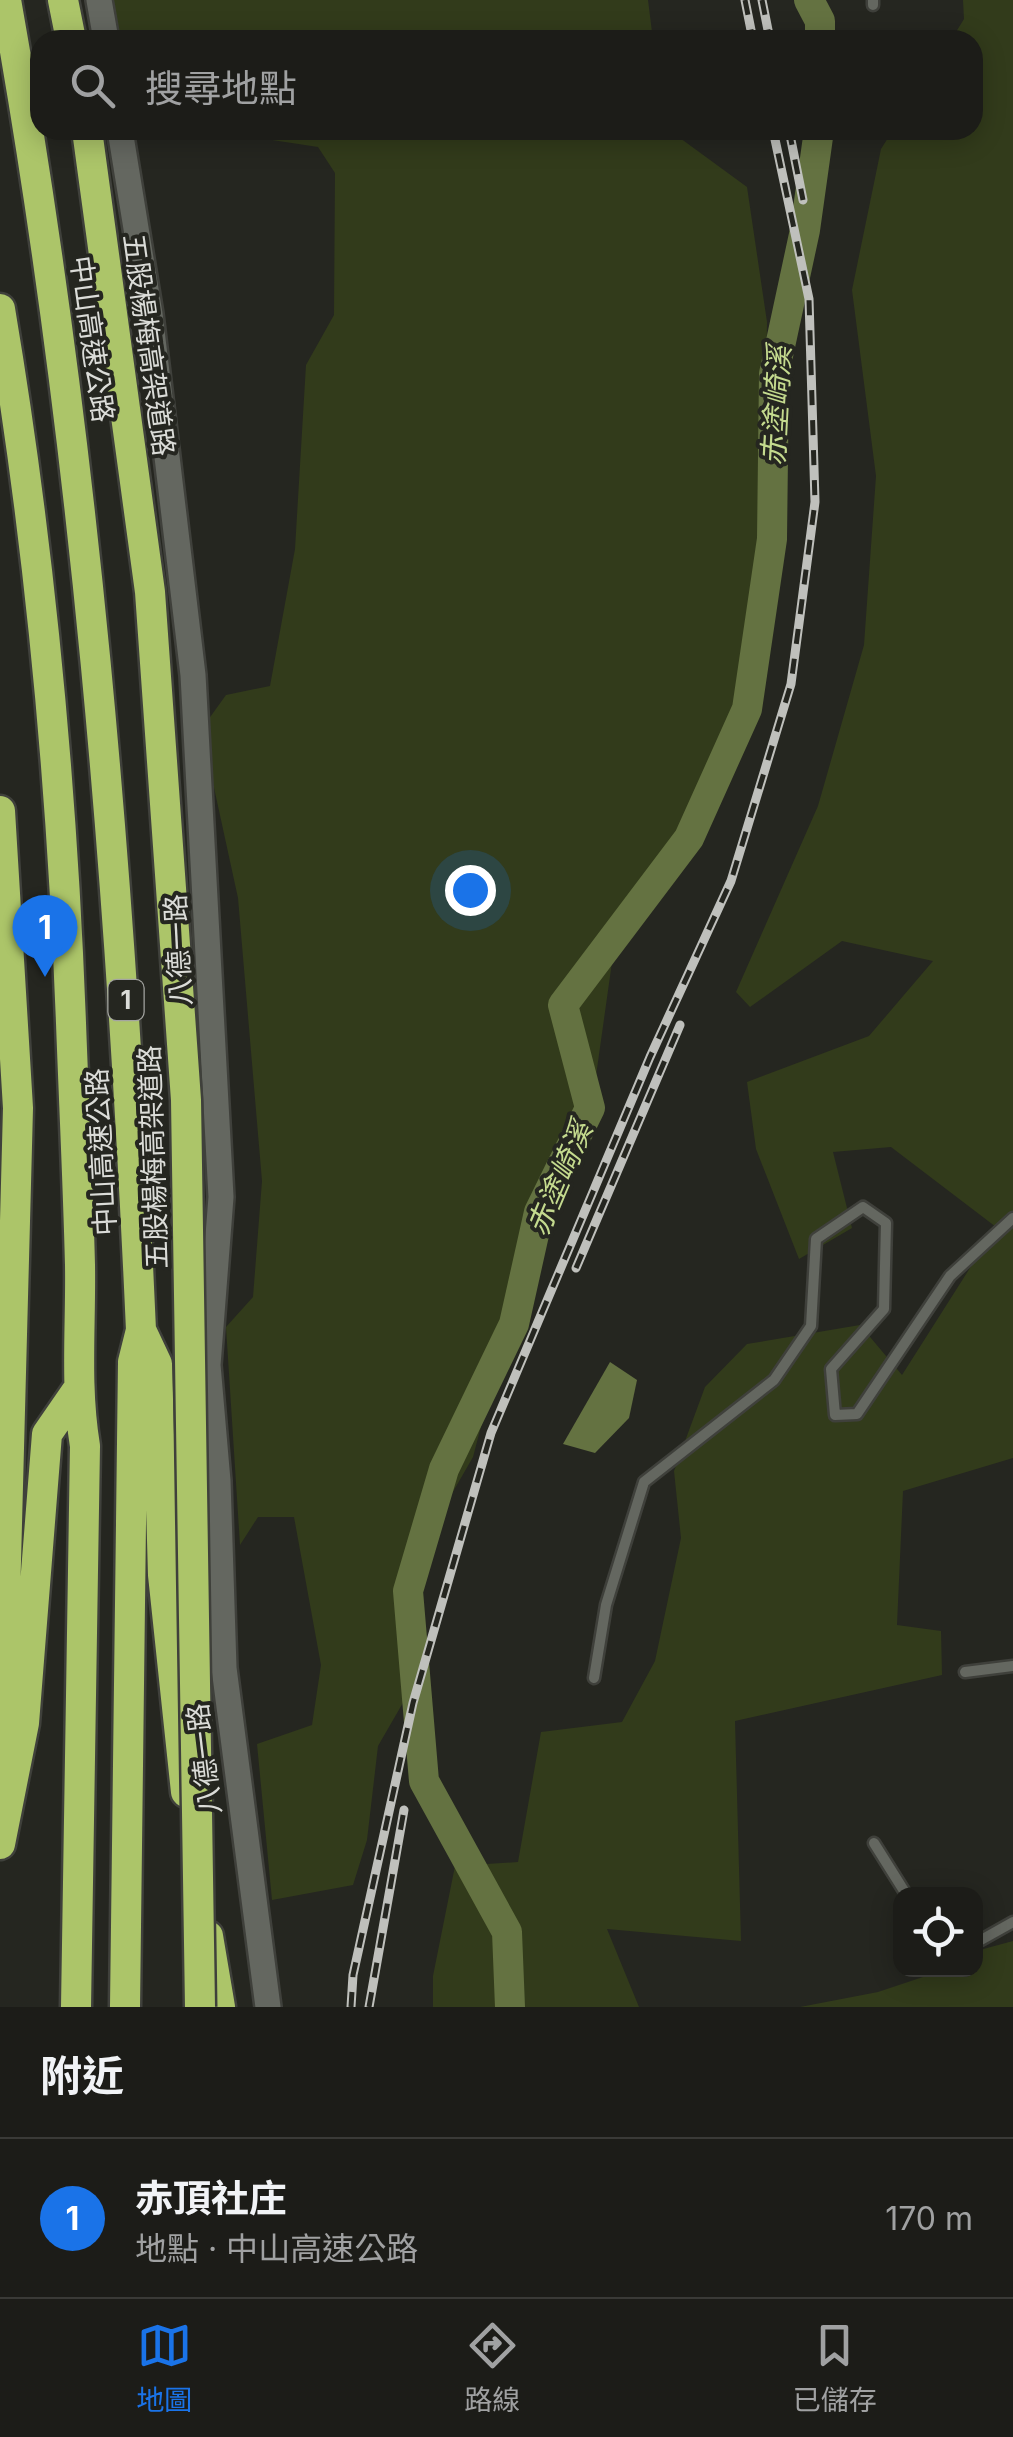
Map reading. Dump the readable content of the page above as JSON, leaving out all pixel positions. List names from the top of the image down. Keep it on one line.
{"streets":{"highway":["中山高速公路","五股楊梅高架道路","1"],"street":["八德一路"]},"water":["赤塗崎溪"],"page":{"search":"搜尋地點","pins":"1","heading":"附近","list":[{"mark":"1","name":"赤頂社庄","note":"地點 · 中山高速公路","value":"170 m"}],"nav":["地圖","路線","已儲存"]}}
